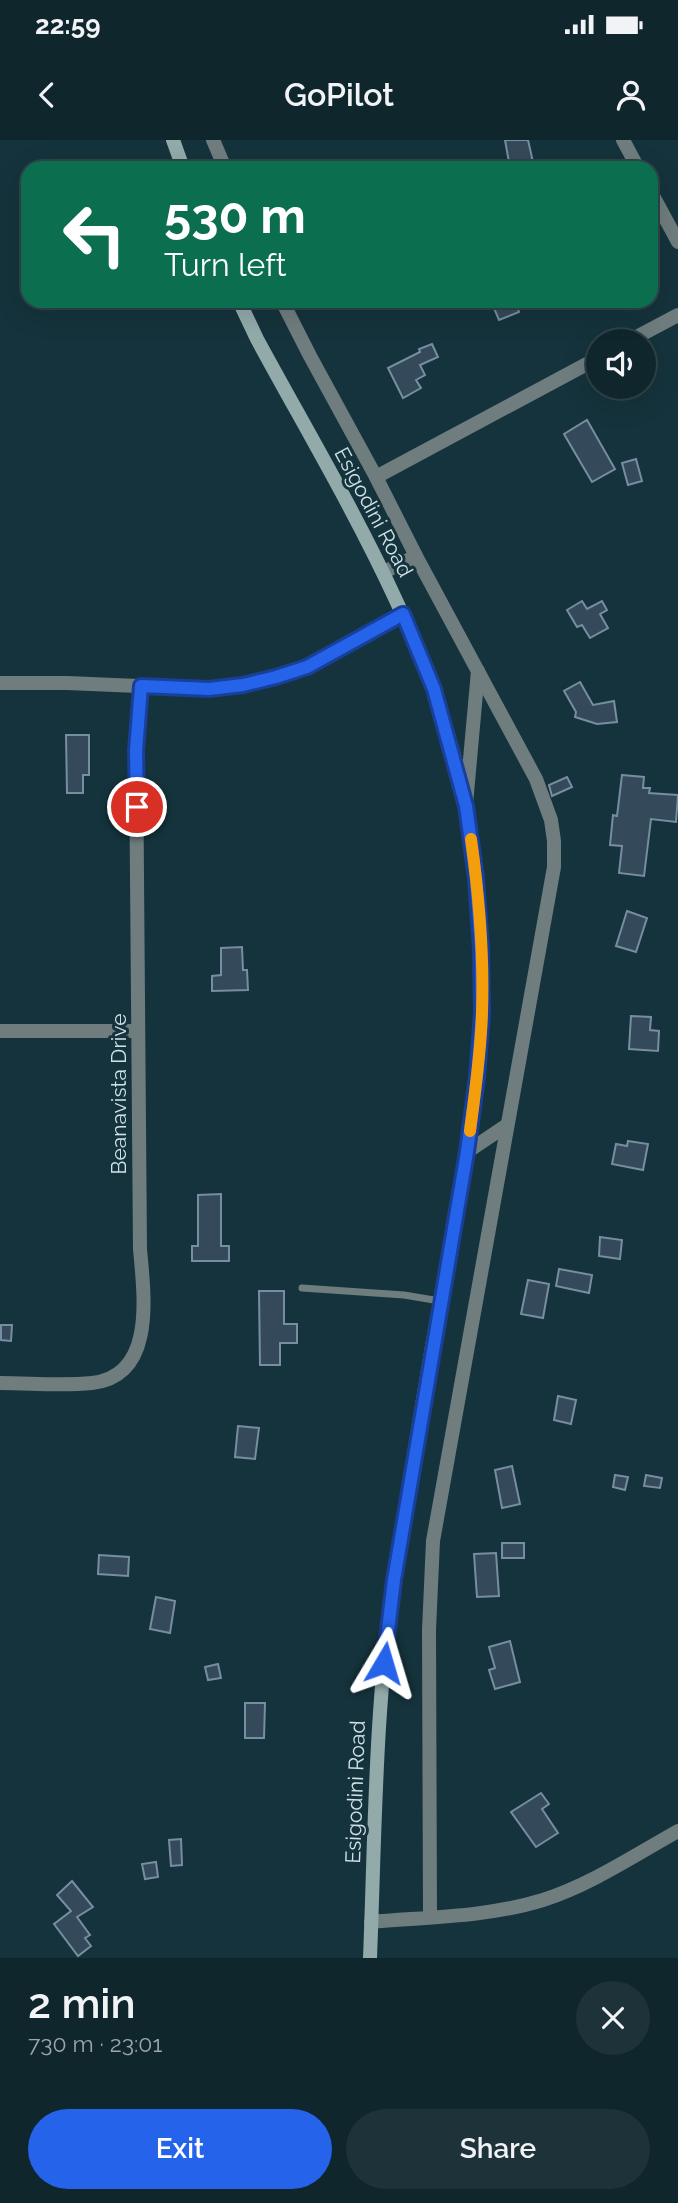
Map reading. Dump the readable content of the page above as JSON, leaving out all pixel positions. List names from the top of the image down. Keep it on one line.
{"streets":{"main road":["Esigodini Road"],"street":["Beanavista Drive"]},"page":{"status":"22:59","header":"GoPilot","turn":["530 m","Turn left"],"heading":["2 min","730 m · 23:01"],"buttons":["Exit","Share"]}}
